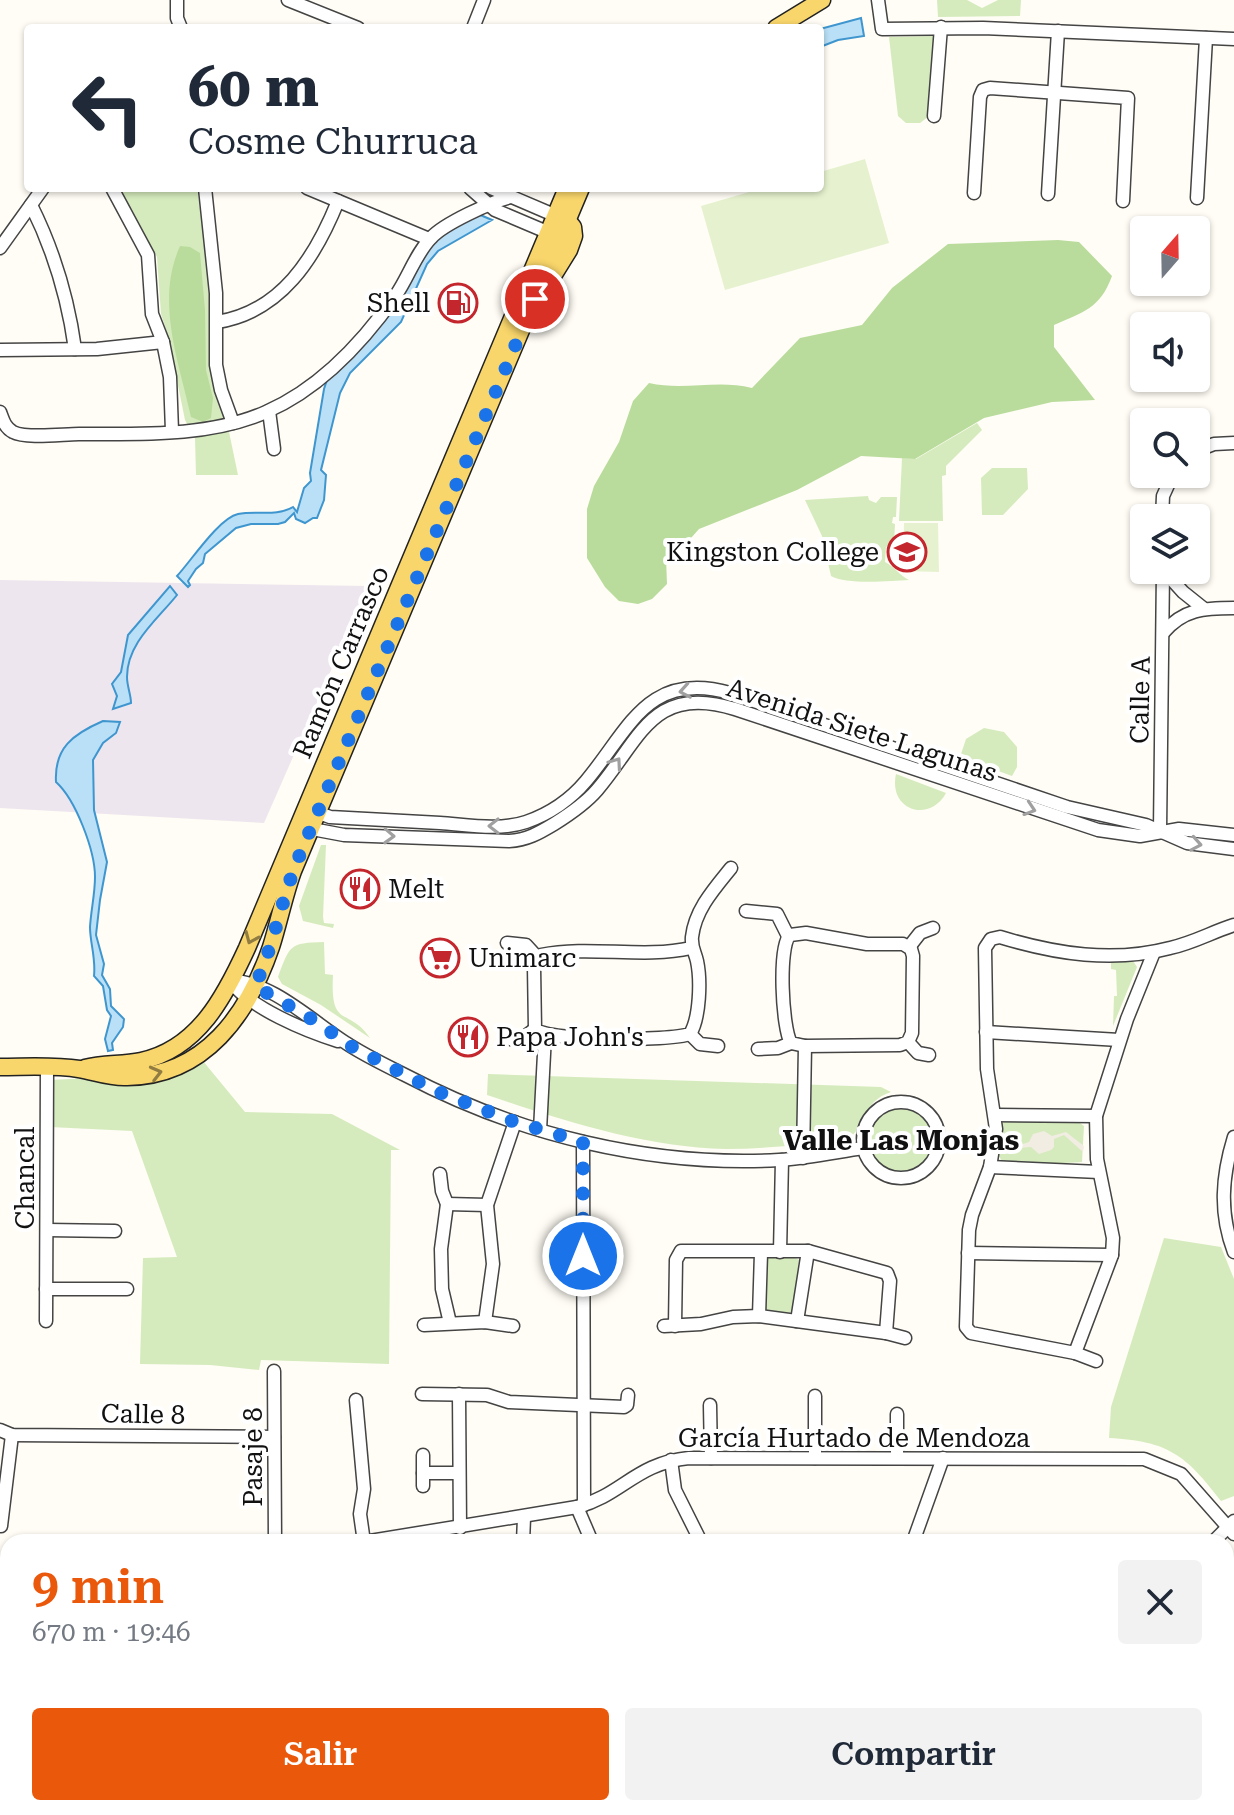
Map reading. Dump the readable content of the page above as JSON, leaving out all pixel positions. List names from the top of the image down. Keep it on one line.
{"streets":{"main road":["Ramón Carrasco"],"street":["Calle A","Avenida Siete Lagunas","Chancal","Calle 8","García Hurtado de Mendoza","Pasaje 8"]},"crossings":[["Ramón Carrasco","Avenida Siete Lagunas"],["Ramón Carrasco","Chancal"],["Calle A","Avenida Siete Lagunas"],["Calle 8","Pasaje 8"]],"districts":["Valle Las Monjas"],"places":{"fuel station":["Shell"],"school or university":["Kingston College"],"restaurant":["Melt","Papa John's"],"supermarket":["Unimarc"]},"north":"top","page":{"turn":["60 m","Cosme Churruca"],"heading":["9 min","670 m · 19:46"],"buttons":["Salir","Compartir"]}}
